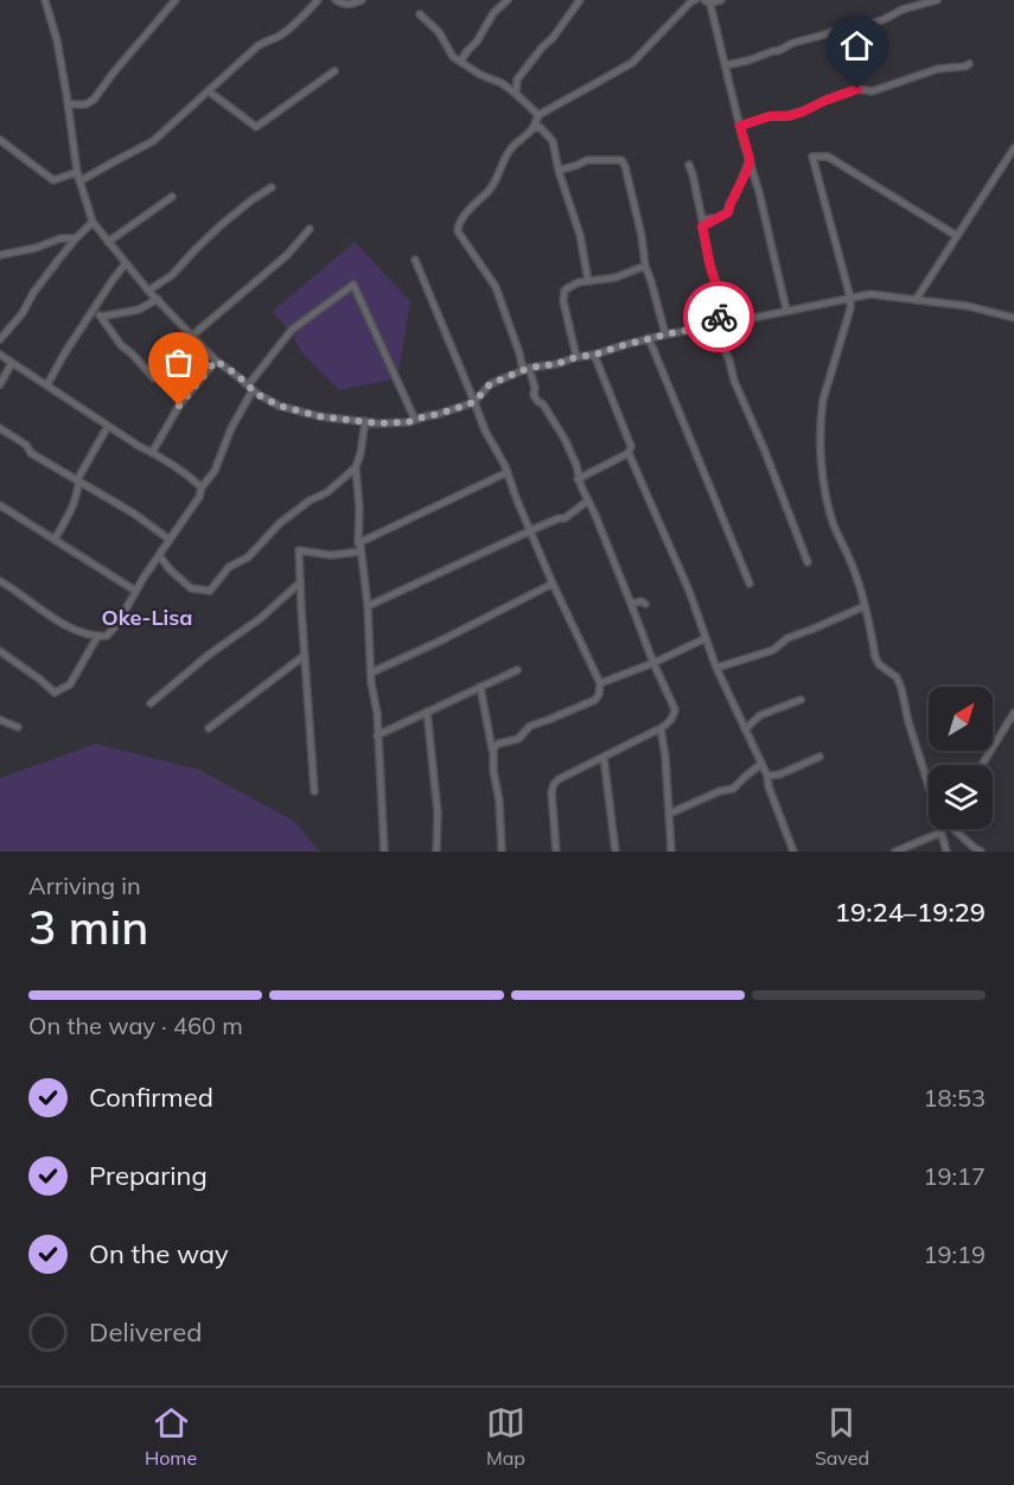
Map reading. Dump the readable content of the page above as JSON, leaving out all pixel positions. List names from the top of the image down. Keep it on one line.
{"districts":["Oke-Lisa"],"north":"top right","page":{"heading":["3 min","Arriving in","19:24–19:29"],"bar":"On the way · 460 m","list":[["Confirmed","18:53"],["Preparing","19:17"],["On the way","19:19"],"Delivered"],"tabs":["Home","Map","Saved"]}}
